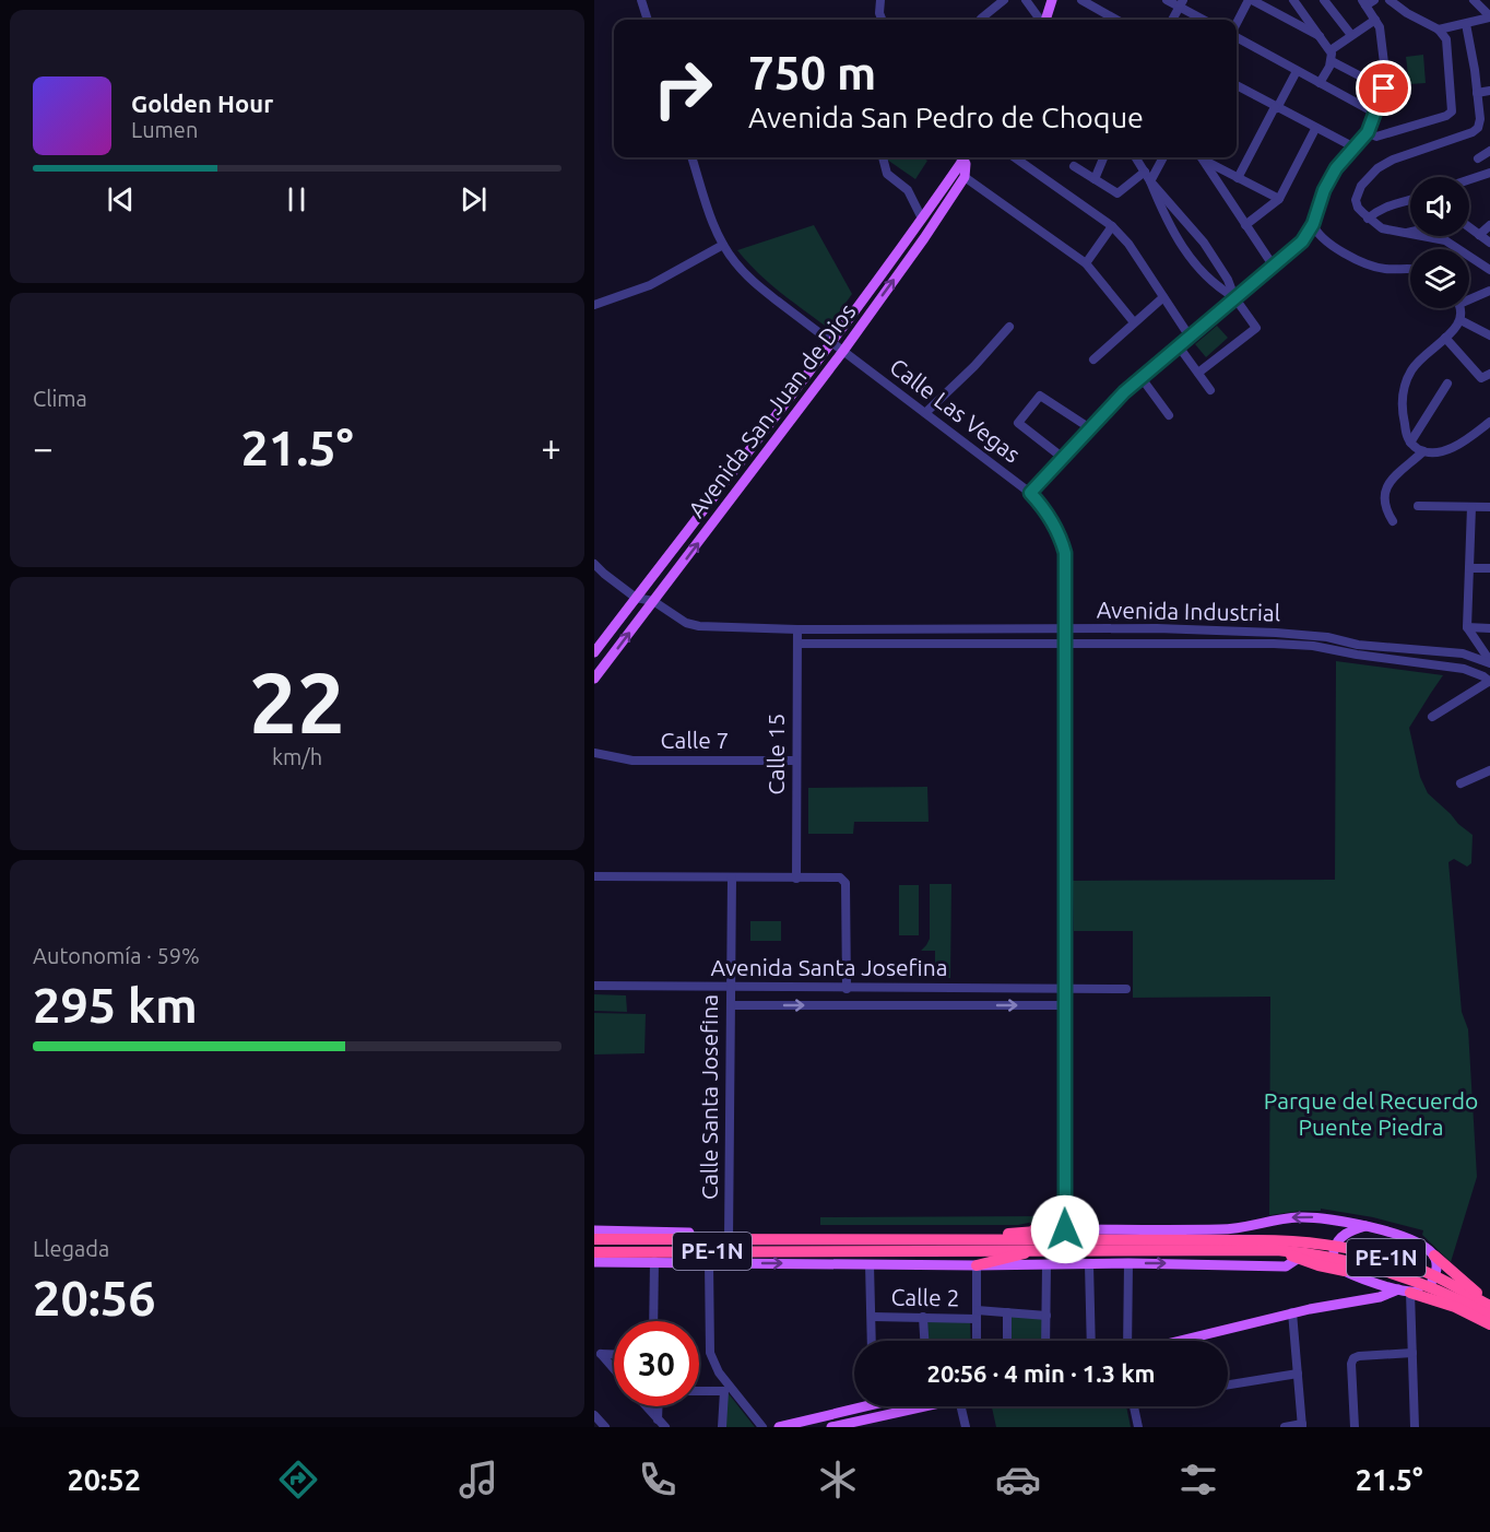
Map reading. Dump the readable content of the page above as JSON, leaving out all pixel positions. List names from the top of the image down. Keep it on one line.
{"streets":{"highway":["PE-1N"],"main road":["Avenida San Juan de Dios"],"street":["Calle Las Vegas","Avenida Industrial","Calle 7","Calle 15","Avenida Santa Josefina","Calle Santa Josefina","Calle 2"]},"crossings":[["Avenida San Juan de Dios","Calle Las Vegas"],["Avenida San Juan de Dios","Avenida Industrial"],["Calle Las Vegas","Avenida Industrial"],["Calle Las Vegas","Avenida Santa Josefina"],["Avenida Industrial","Calle 15"],["Calle 7","Calle 15"],["Avenida Santa Josefina","Calle Santa Josefina"],["Calle Santa Josefina","PE-1N"]],"parks":["Parque del Recuerdo Puente Piedra"],"page":{"turn":["750 m","Avenida San Pedro de Choque"],"song":["Golden Hour","Lumen"],"tile":["Clima",["22","km/h"],["Autonomía · 59%","295 km"],["Llegada","20:56"]],"heat":["−","21.5°","+"],"limit":"30","trip":"20:56 · 4 min · 1.3 km","tabs":["20:52","21.5°"]}}
